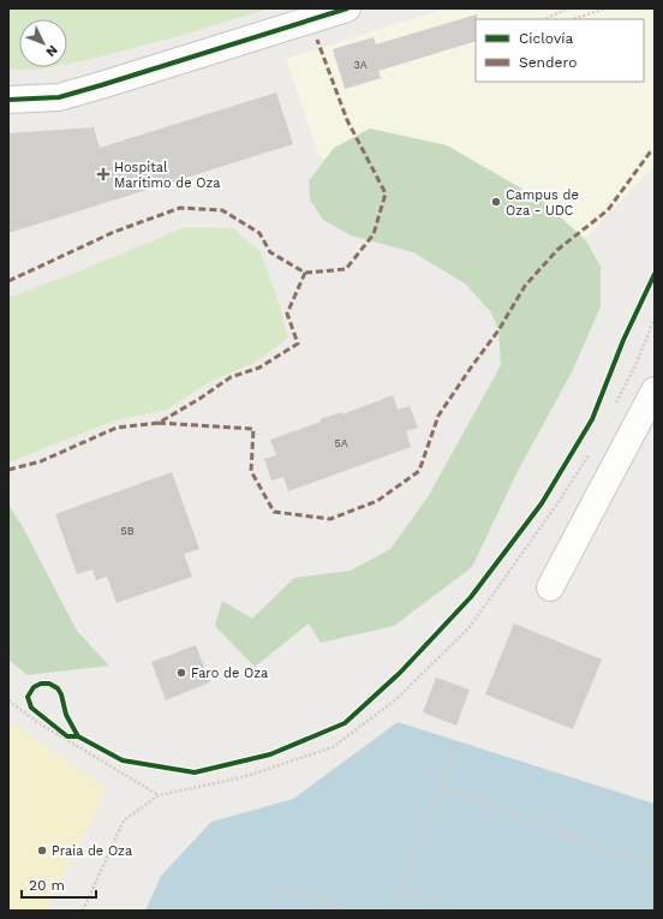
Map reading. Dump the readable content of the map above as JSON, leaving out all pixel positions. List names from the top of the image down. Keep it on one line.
{"places":{"health":["Hospital Marítimo de Oza"],"other":["Campus de Oza - UDC","Faro de Oza","Praia de Oza"]},"house_numbers":["3A","5A","5B"],"legend":["Ciclovía","Sendero"],"scale_bar":"20 m","north":"bottom right"}
